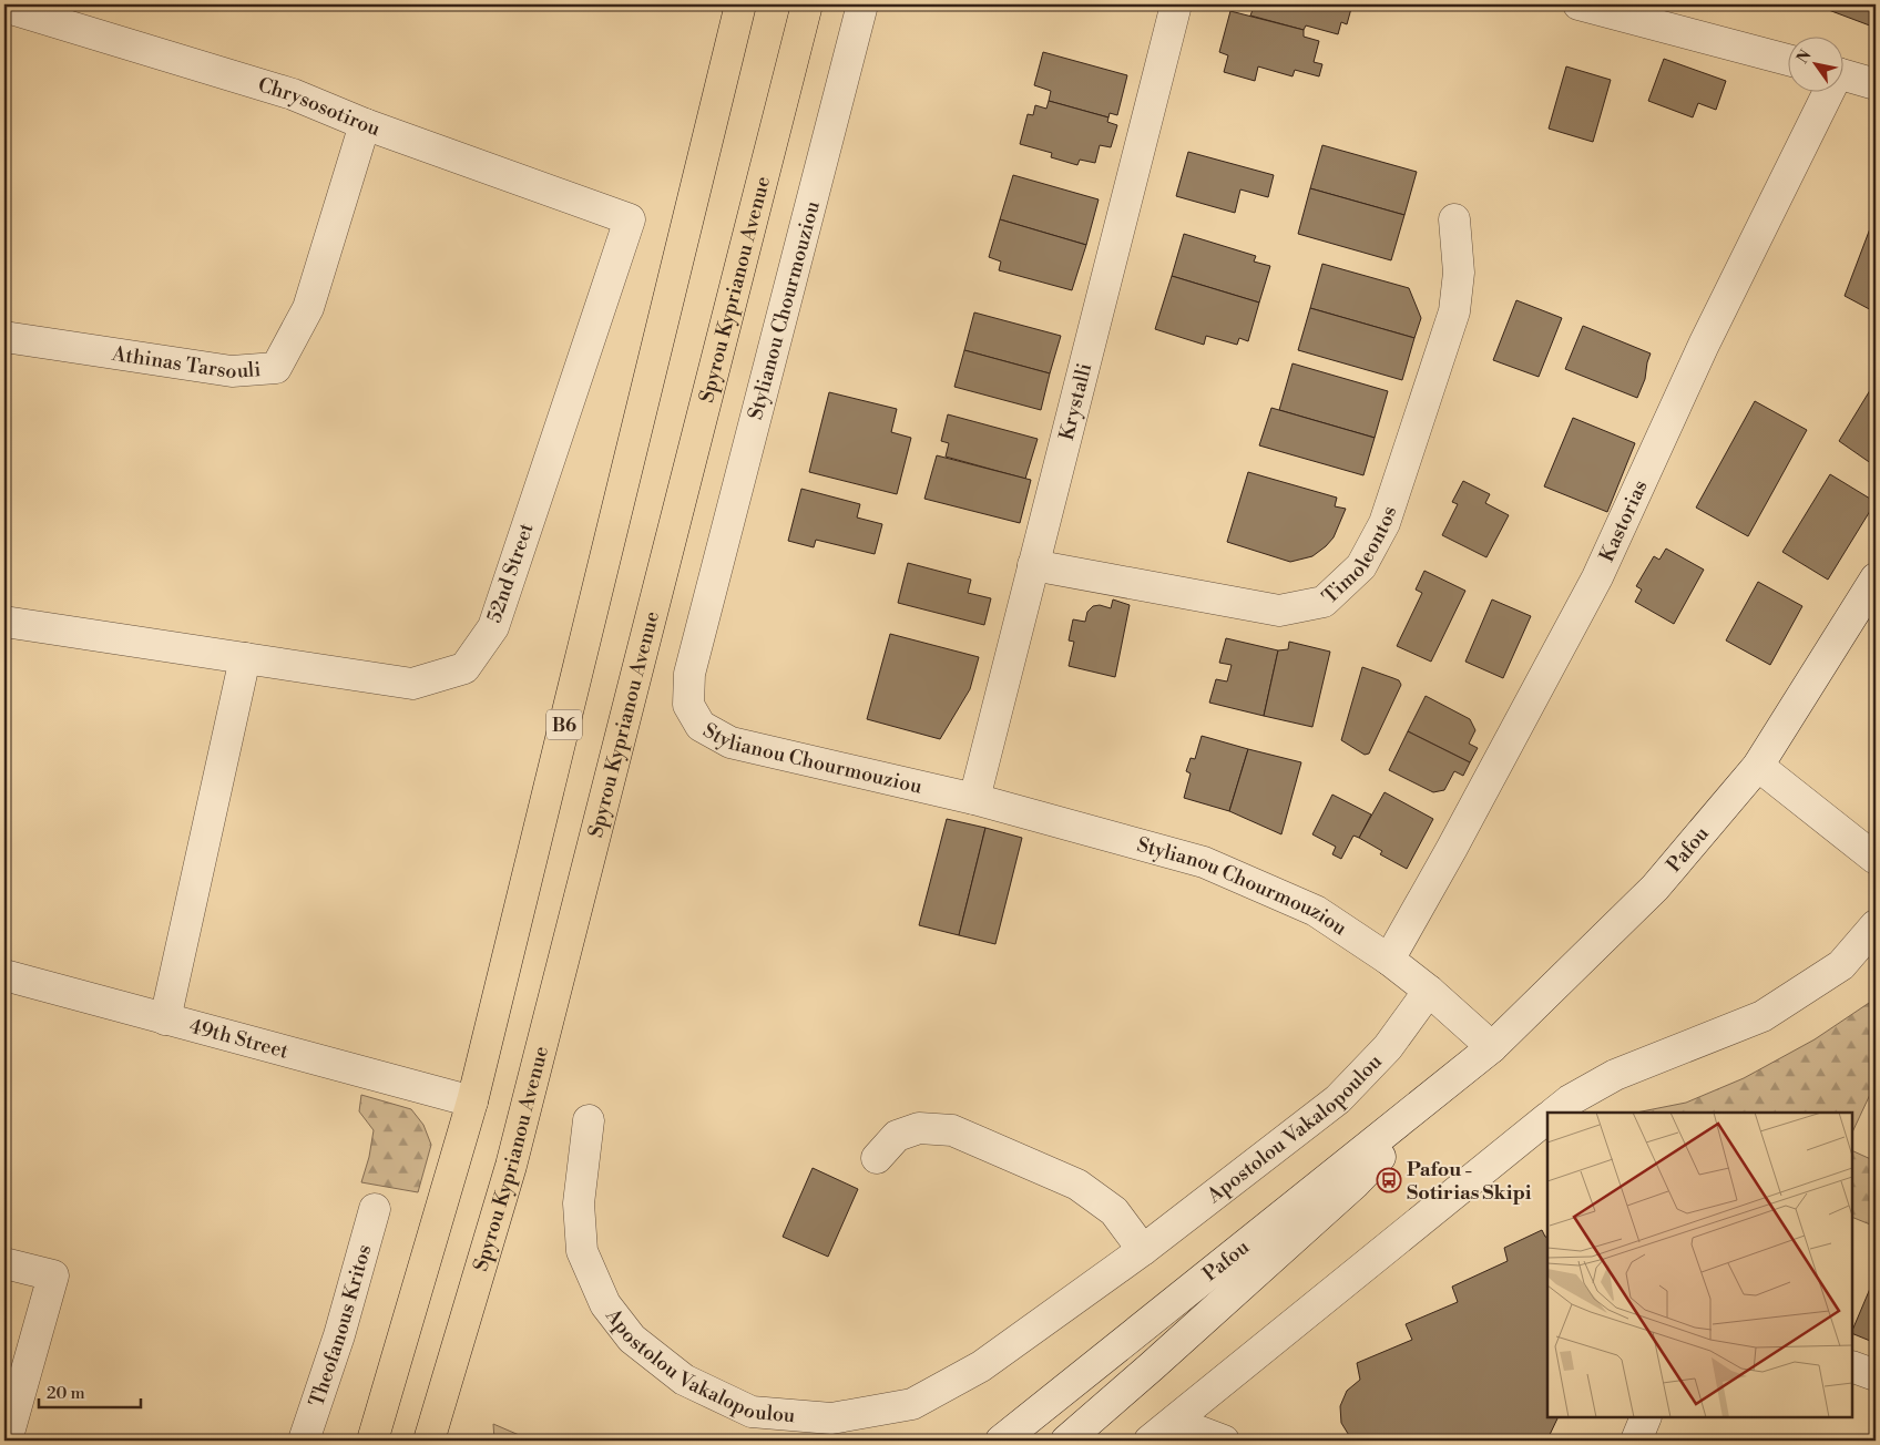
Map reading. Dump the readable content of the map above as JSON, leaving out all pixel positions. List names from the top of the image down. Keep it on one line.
{"streets":{"main road":["Spyrou Kyprianou Avenue","B6"],"street":["Chrysosotirou","Stylianou Chourmouziou","Athinas Tarsouli","Krystalli","Kastorias","Timoleontos","52nd Street","Pafou","49th Street","Apostolou Vakalopoulou","Theofanous Kritos"]},"crossings":[["Chrysosotirou","Athinas Tarsouli"],["Chrysosotirou","52nd Street"],["Stylianou Chourmouziou","Krystalli"],["Stylianou Chourmouziou","Kastorias"],["Stylianou Chourmouziou","Pafou"],["Stylianou Chourmouziou","Apostolou Vakalopoulou"],["Krystalli","Timoleontos"],["B6","49th Street"]],"places":{"bus stop":["Pafou - Sotirias Skipi"]},"scale_bar":"20 m","north":"top left"}
